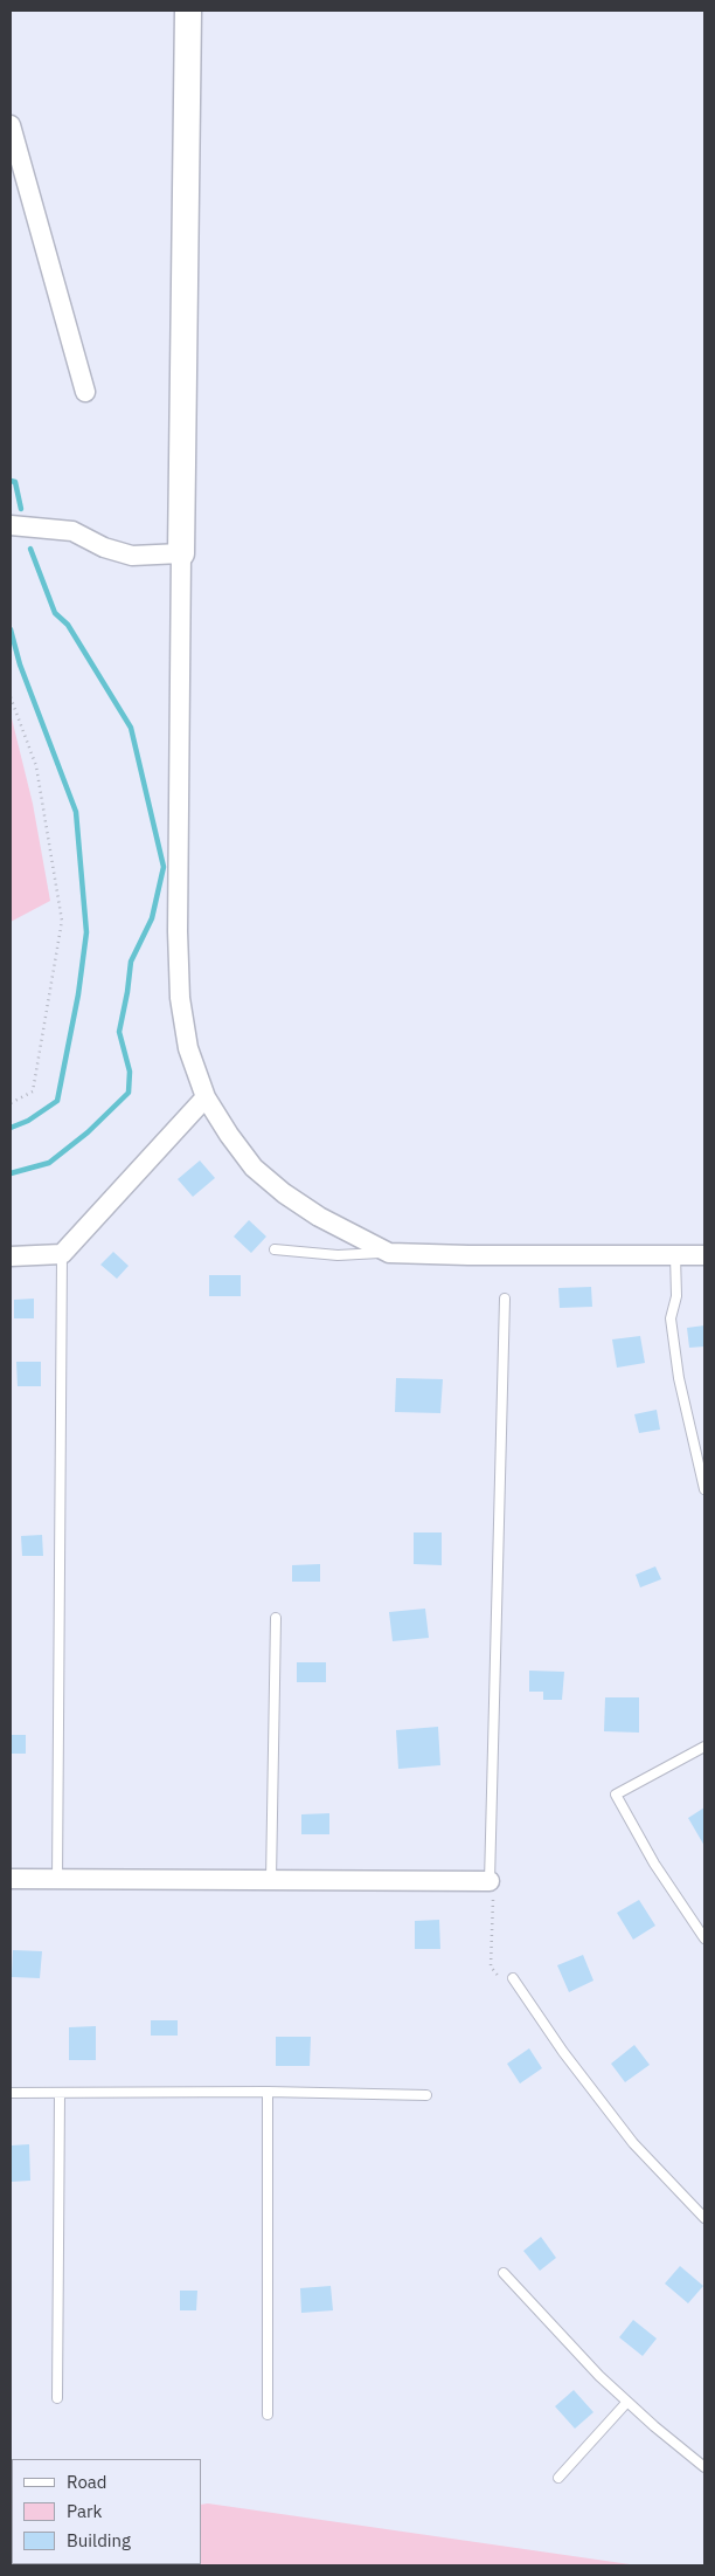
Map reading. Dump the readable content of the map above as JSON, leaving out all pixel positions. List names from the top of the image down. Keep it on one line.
{"legend":["Road","Park","Building"]}
